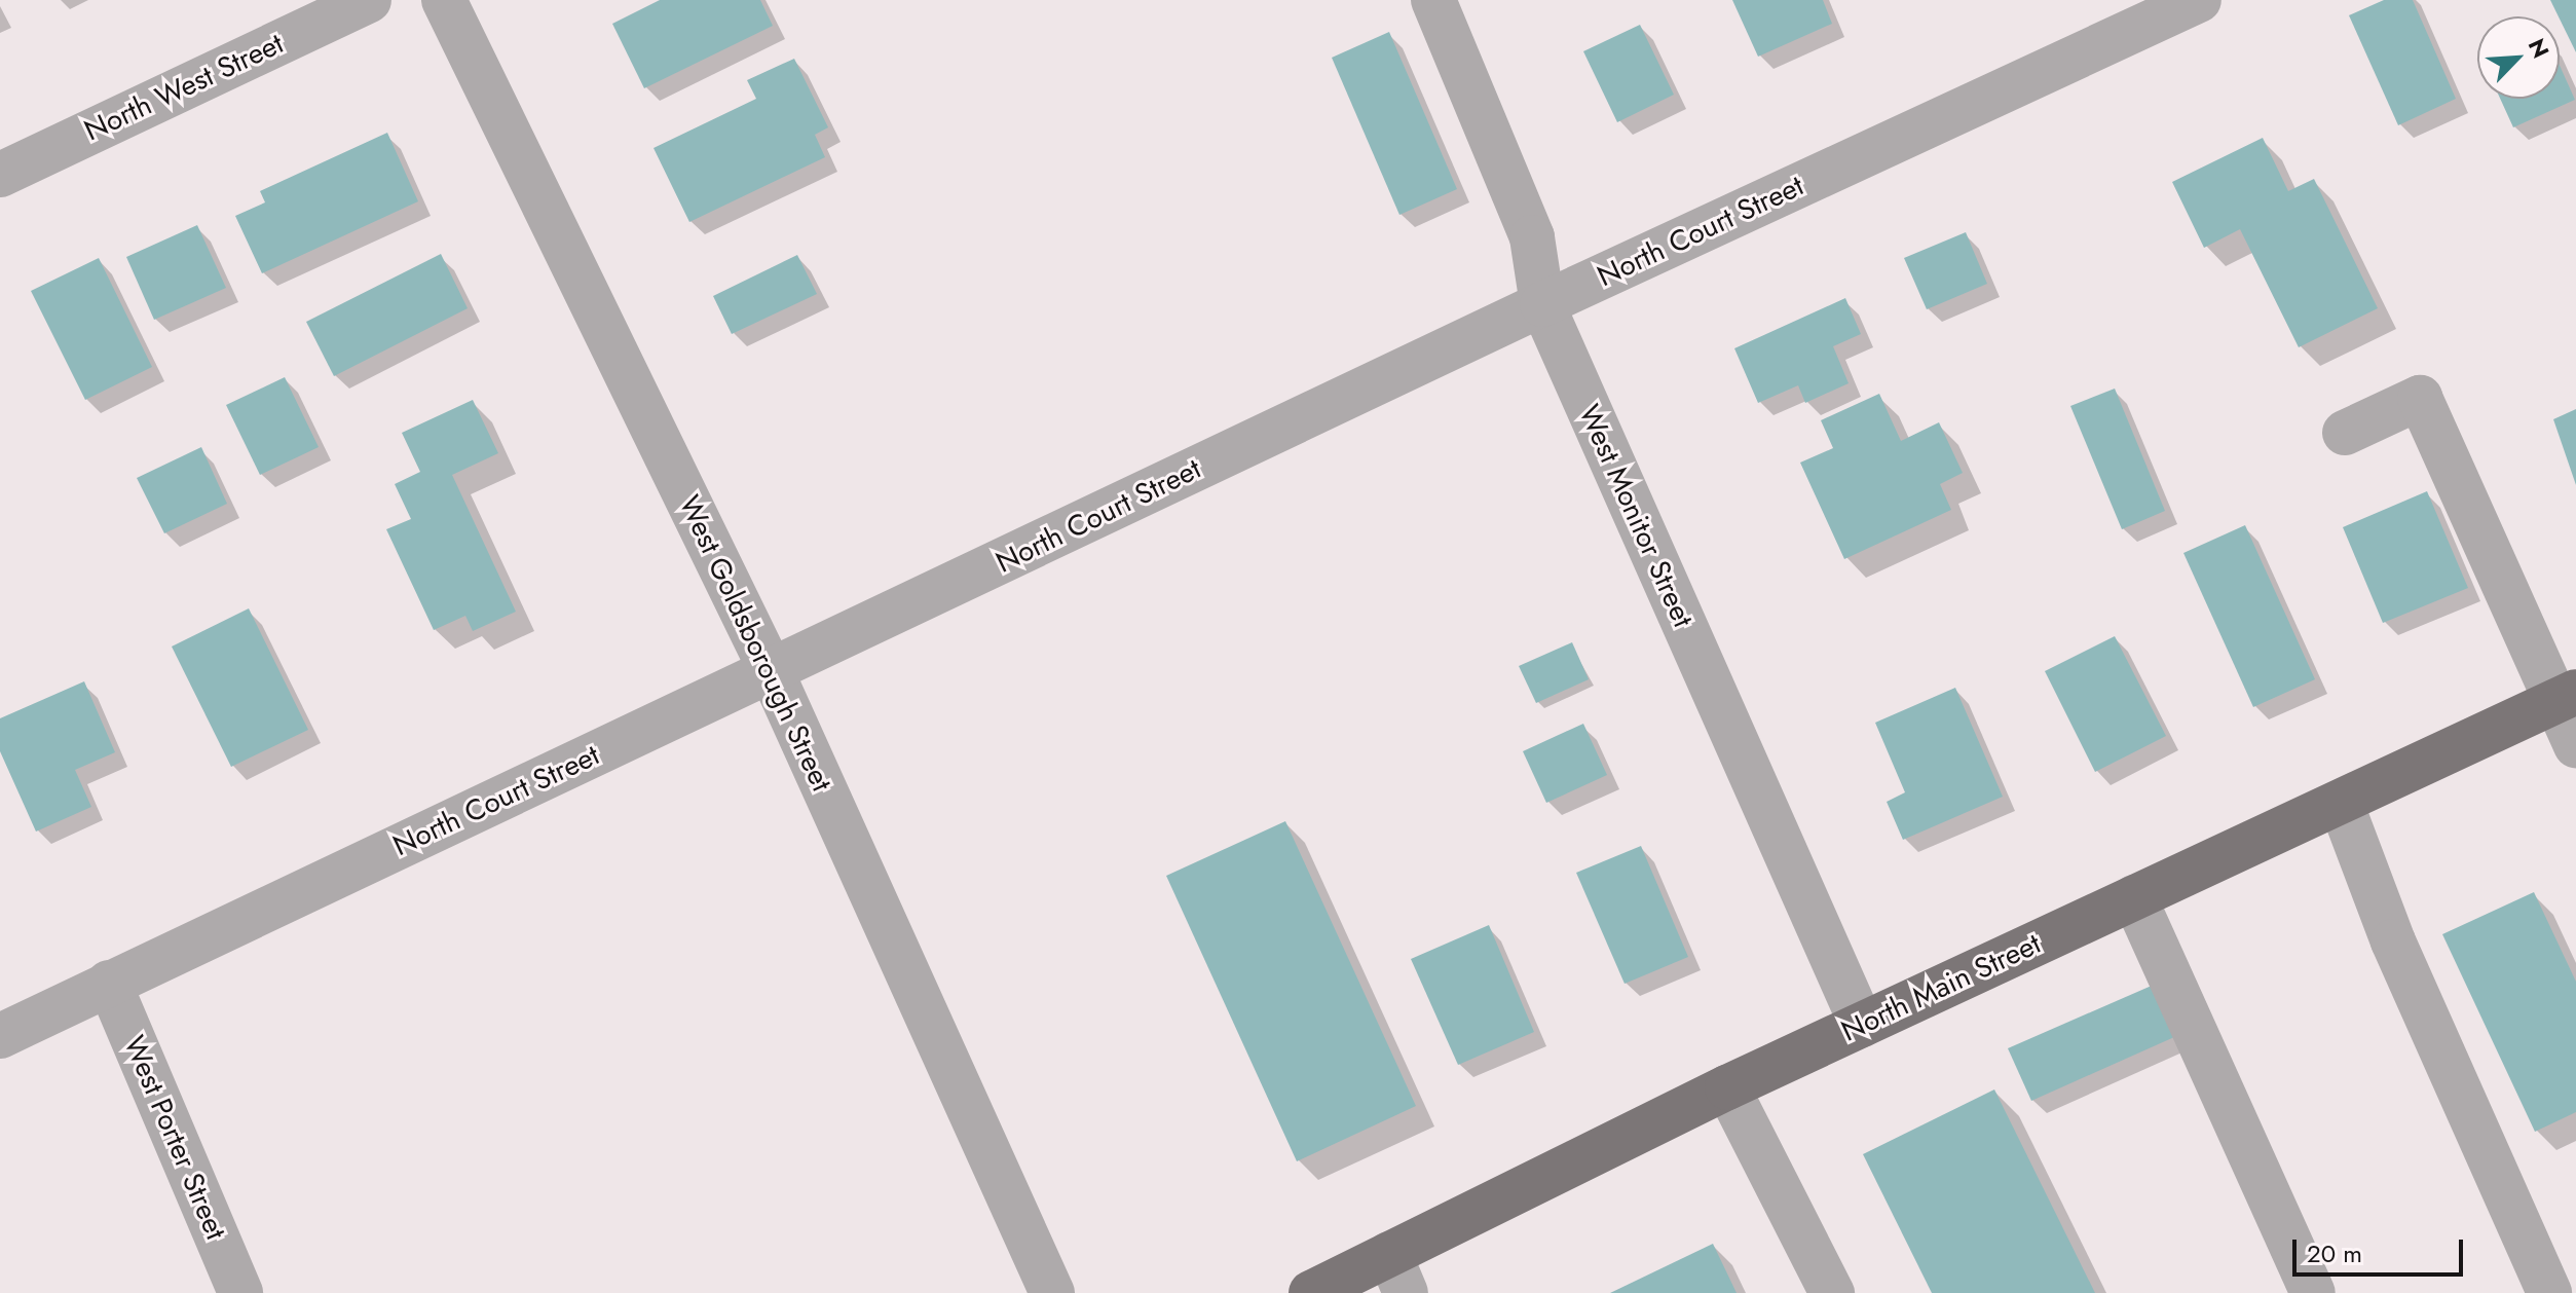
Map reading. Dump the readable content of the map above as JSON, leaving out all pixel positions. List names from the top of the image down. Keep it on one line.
{"streets":{"main road":["North Main Street"],"street":["North West Street","North Court Street","West Monitor Street","West Goldsborough Street","West Porter Street"]},"crossings":[["North Court Street","West Monitor Street"],["North Court Street","West Goldsborough Street"],["North Court Street","West Porter Street"],["West Monitor Street","North Main Street"]],"scale_bar":"20 m","north":"top right"}
